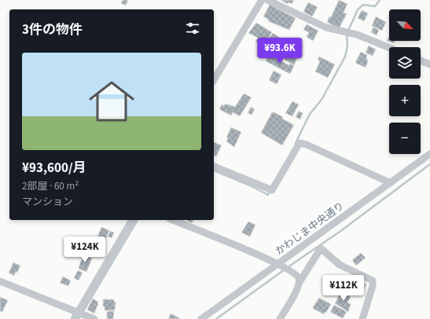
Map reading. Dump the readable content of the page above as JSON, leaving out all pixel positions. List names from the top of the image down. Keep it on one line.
{"streets":{"street":["かわじま中央通り"]},"north":"bottom right","page":{"map_buttons":["+","−"],"heading":"3件の物件","price":["¥93.6K","¥124K","¥112K"],"list":[{"name":"¥93,600/月","note":"2部屋 · 60 m² · マンション"}]}}
